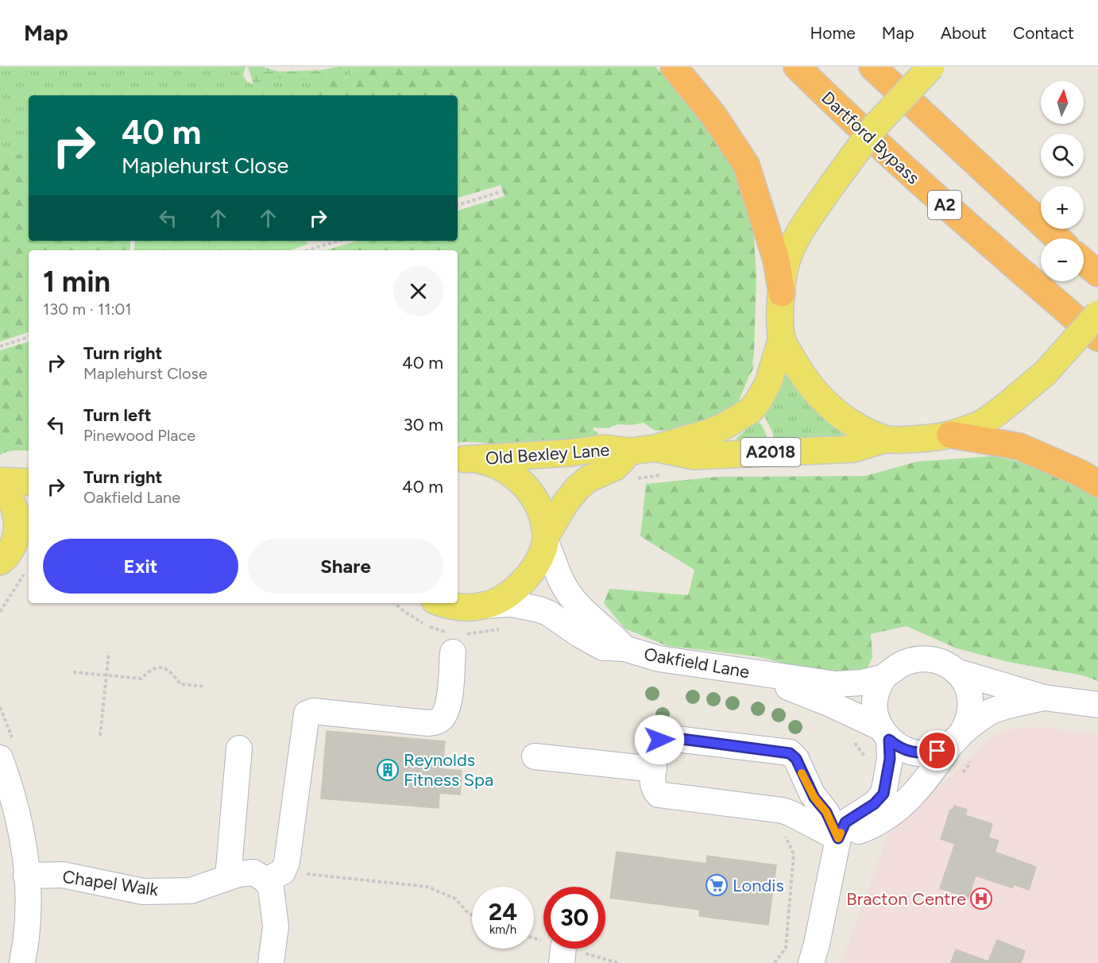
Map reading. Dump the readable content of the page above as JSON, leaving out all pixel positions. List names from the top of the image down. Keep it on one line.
{"streets":{"highway":["Dartford Bypass","A2"],"main road":["A2018","Old Bexley Lane"],"street":["Oakfield Lane","Chapel Walk"]},"crossings":[["A2018","Old Bexley Lane"],["A2018","Oakfield Lane"],["Old Bexley Lane","Oakfield Lane"]],"places":{"building":["Reynolds Fitness Spa"],"supermarket":["Londis"],"hospital":["Bracton Centre"]},"north":"top","page":{"header":"Map","nav":["Home","Map","About","Contact"],"map_buttons":["+","−"],"turn":["40 m","Maplehurst Close"],"heading":["1 min","130 m · 11:01"],"list":[{"name":"Turn right","note":"Maplehurst Close","value":"40 m"},{"name":"Turn left","note":"Pinewood Place","value":"30 m"},{"name":"Turn right","note":"Oakfield Lane","value":"40 m"}],"buttons":["Exit","Share"],"speed":"24 km/h","limit":"30"}}
